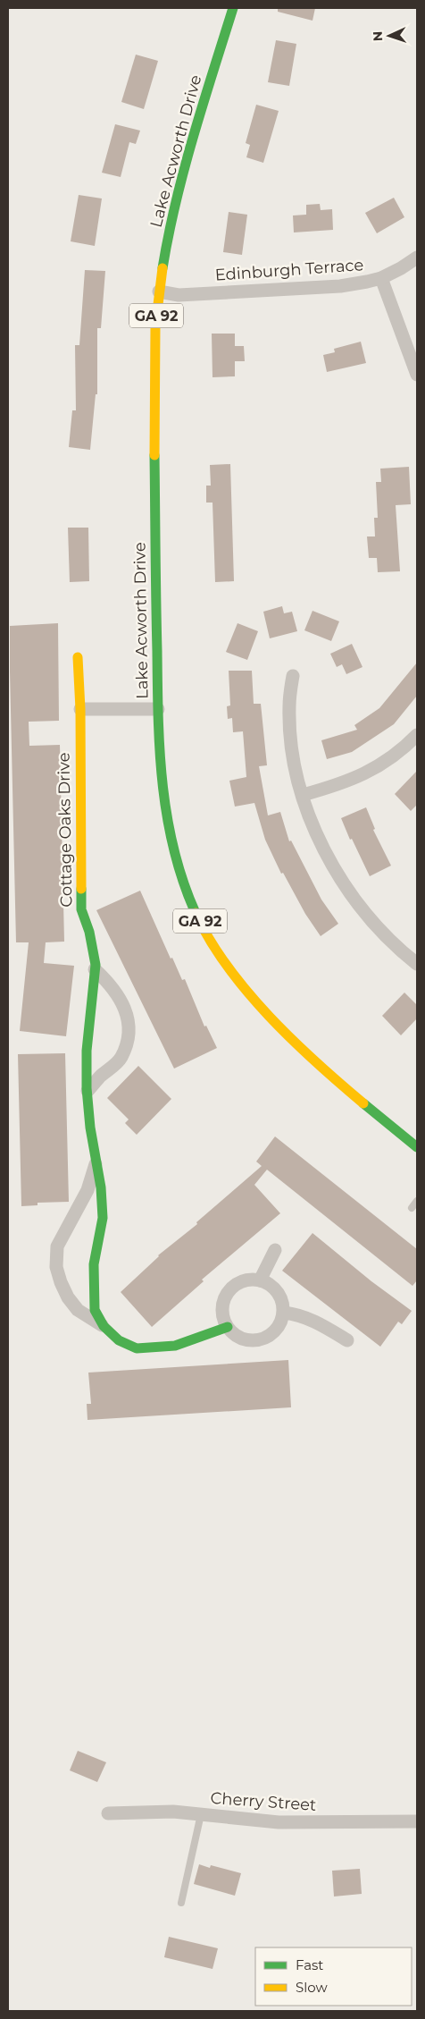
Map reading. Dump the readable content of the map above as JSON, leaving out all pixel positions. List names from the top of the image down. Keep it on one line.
{"streets":{"main road":["Lake Acworth Drive","GA 92","Cottage Oaks Drive"],"street":["Edinburgh Terrace","Cherry Street"]},"crossings":[["Lake Acworth Drive","Edinburgh Terrace"]],"legend":["Fast","Slow"],"north":"left"}
